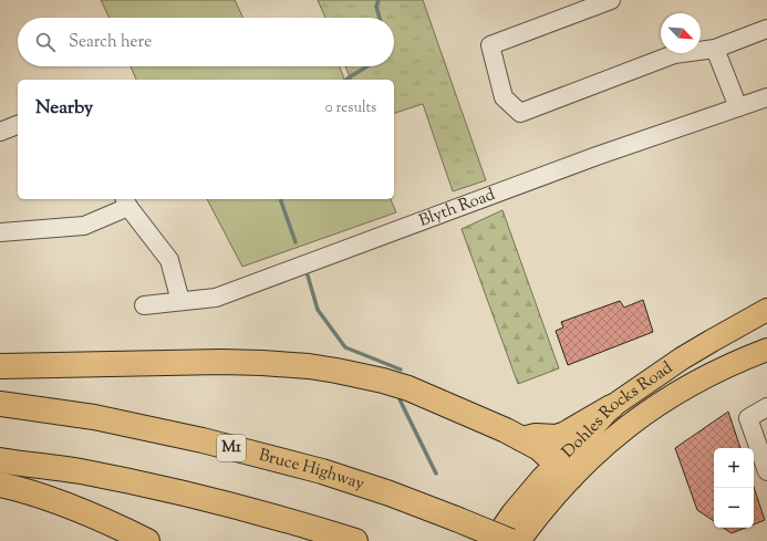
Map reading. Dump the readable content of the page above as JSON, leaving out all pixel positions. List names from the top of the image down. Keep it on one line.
{"streets":{"highway":["M1","Bruce Highway"],"main road":["Dohles Rocks Road"],"street":["Blyth Road"]},"north":"bottom right","page":{"search":"Search here","heading":["Nearby","0 results"],"map_buttons":["+","−"]}}
